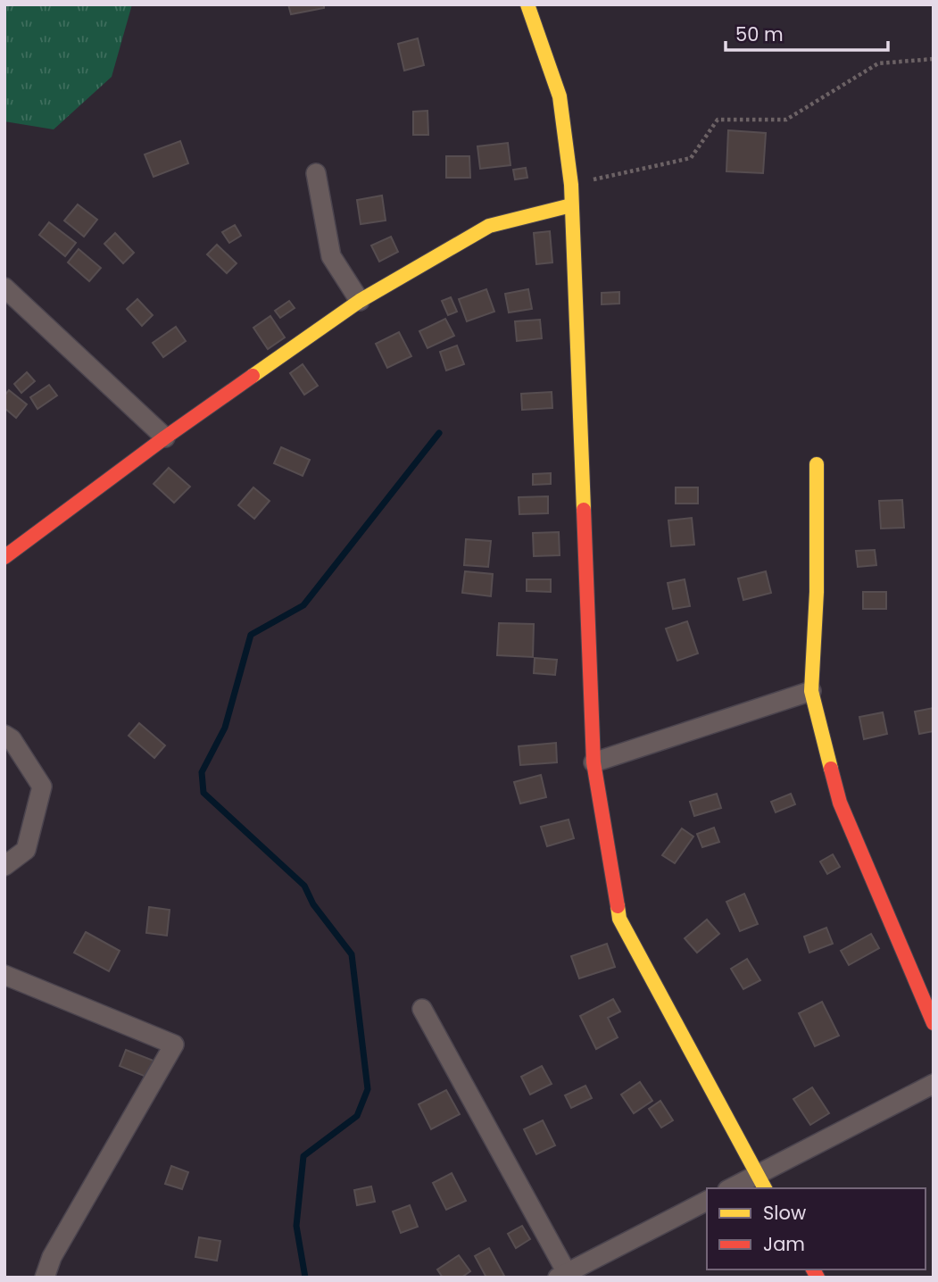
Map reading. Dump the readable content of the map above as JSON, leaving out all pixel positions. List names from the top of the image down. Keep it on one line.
{"legend":["Slow","Jam"],"scale_bar":"50 m"}
